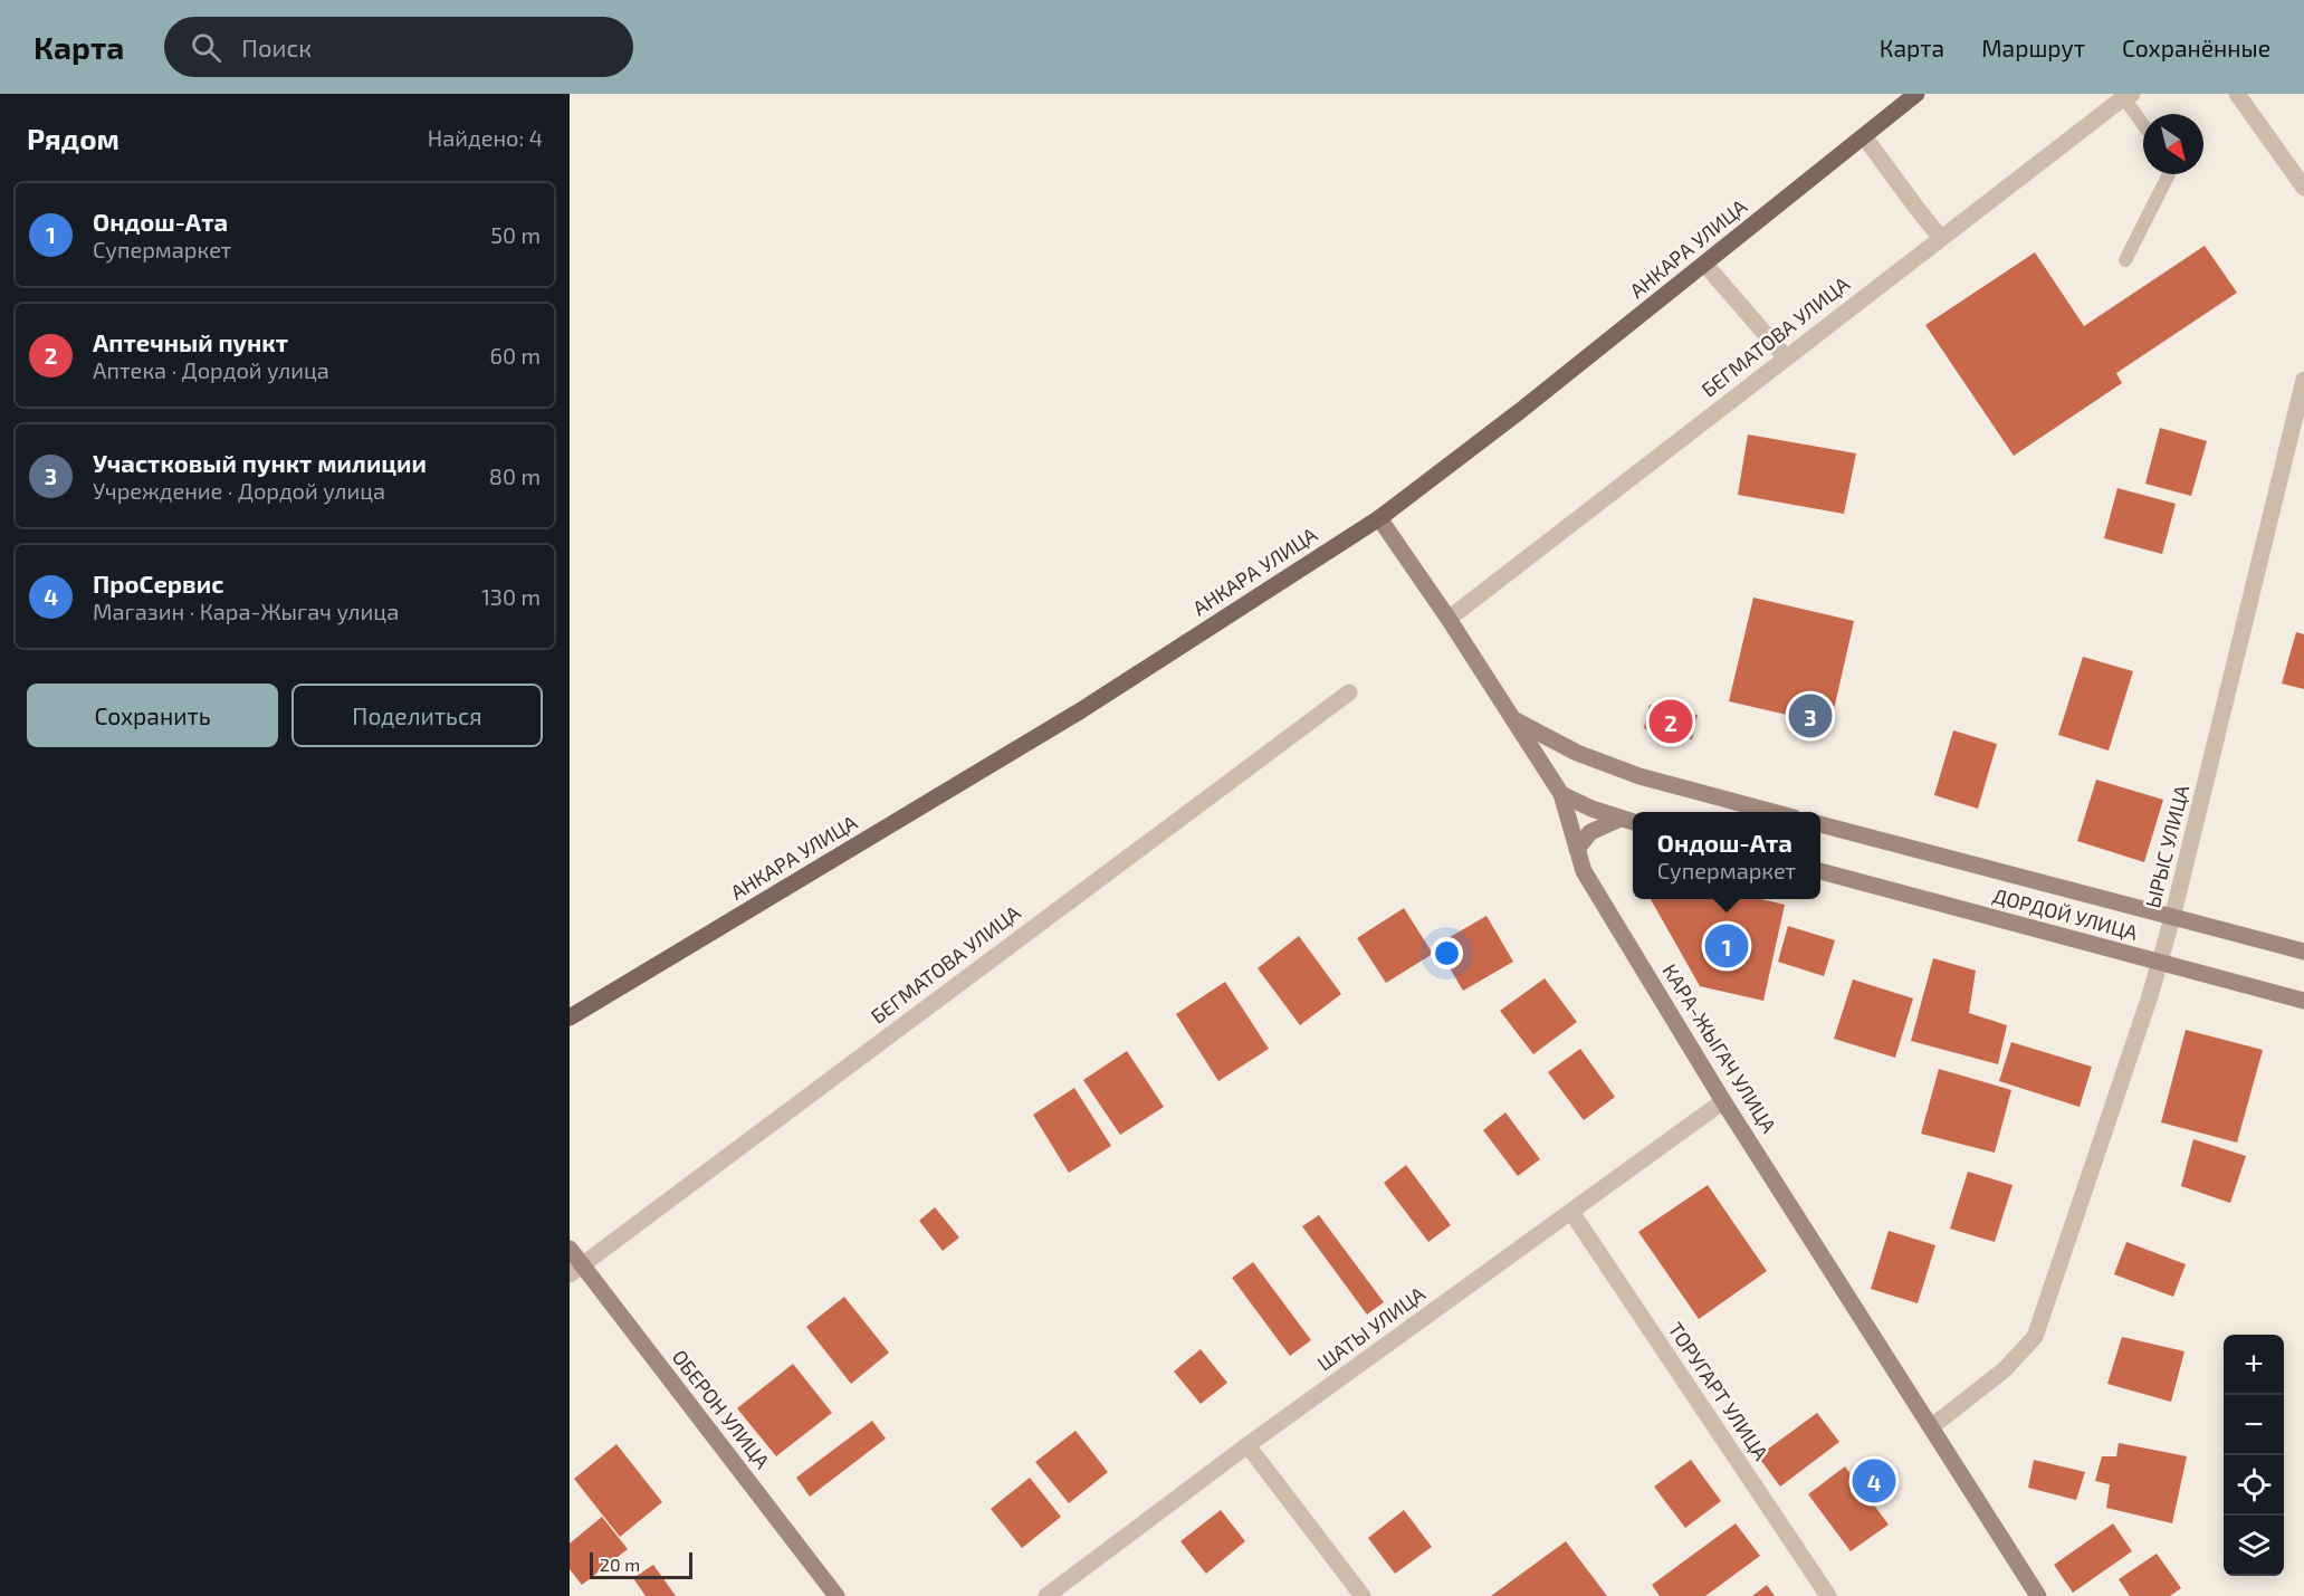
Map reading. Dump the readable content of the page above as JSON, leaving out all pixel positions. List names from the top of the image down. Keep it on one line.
{"streets":{"main road":["АНКАРА УЛИЦА"],"street":["БЕГМАТОВА УЛИЦА","ЫРЫС УЛИЦА","ДОРДОЙ УЛИЦА","КАРА-ЖЫГАЧ УЛИЦА","ШАТЫ УЛИЦА","ТОРУГАРТ УЛИЦА","ОБЕРОН УЛИЦА"]},"crossings":[["АНКАРА УЛИЦА","КАРА-ЖЫГАЧ УЛИЦА"],["БЕГМАТОВА УЛИЦА","КАРА-ЖЫГАЧ УЛИЦА"],["БЕГМАТОВА УЛИЦА","ОБЕРОН УЛИЦА"],["ЫРЫС УЛИЦА","ДОРДОЙ УЛИЦА"],["ЫРЫС УЛИЦА","КАРА-ЖЫГАЧ УЛИЦА"],["КАРА-ЖЫГАЧ УЛИЦА","ШАТЫ УЛИЦА"],["ШАТЫ УЛИЦА","ТОРУГАРТ УЛИЦА"]],"scale_bar":"20 m","north":"bottom right","page":{"header":"Карта","search":"Поиск","nav":["Карта","Маршрут","Сохранённые"],"heading":["Рядом","Найдено: 4"],"list":[{"mark":"1","name":"Ондош-Ата","note":"Супермаркет","value":"50 m"},{"mark":"2","name":"Аптечный пункт","note":"Аптека · Дордой улица","value":"60 m"},{"mark":"3","name":"Участковый пункт милиции","note":"Учреждение · Дордой улица","value":"80 m"},{"mark":"4","name":"ПроСервис","note":"Магазин · Кара-Жыгач улица","value":"130 m"}],"buttons":["Сохранить","Поделиться"],"pins":["3","2","1","4"],"popup":["Ондош-Ата","Супермаркет"],"map_buttons":["+","−"],"scale":"20 m"}}
